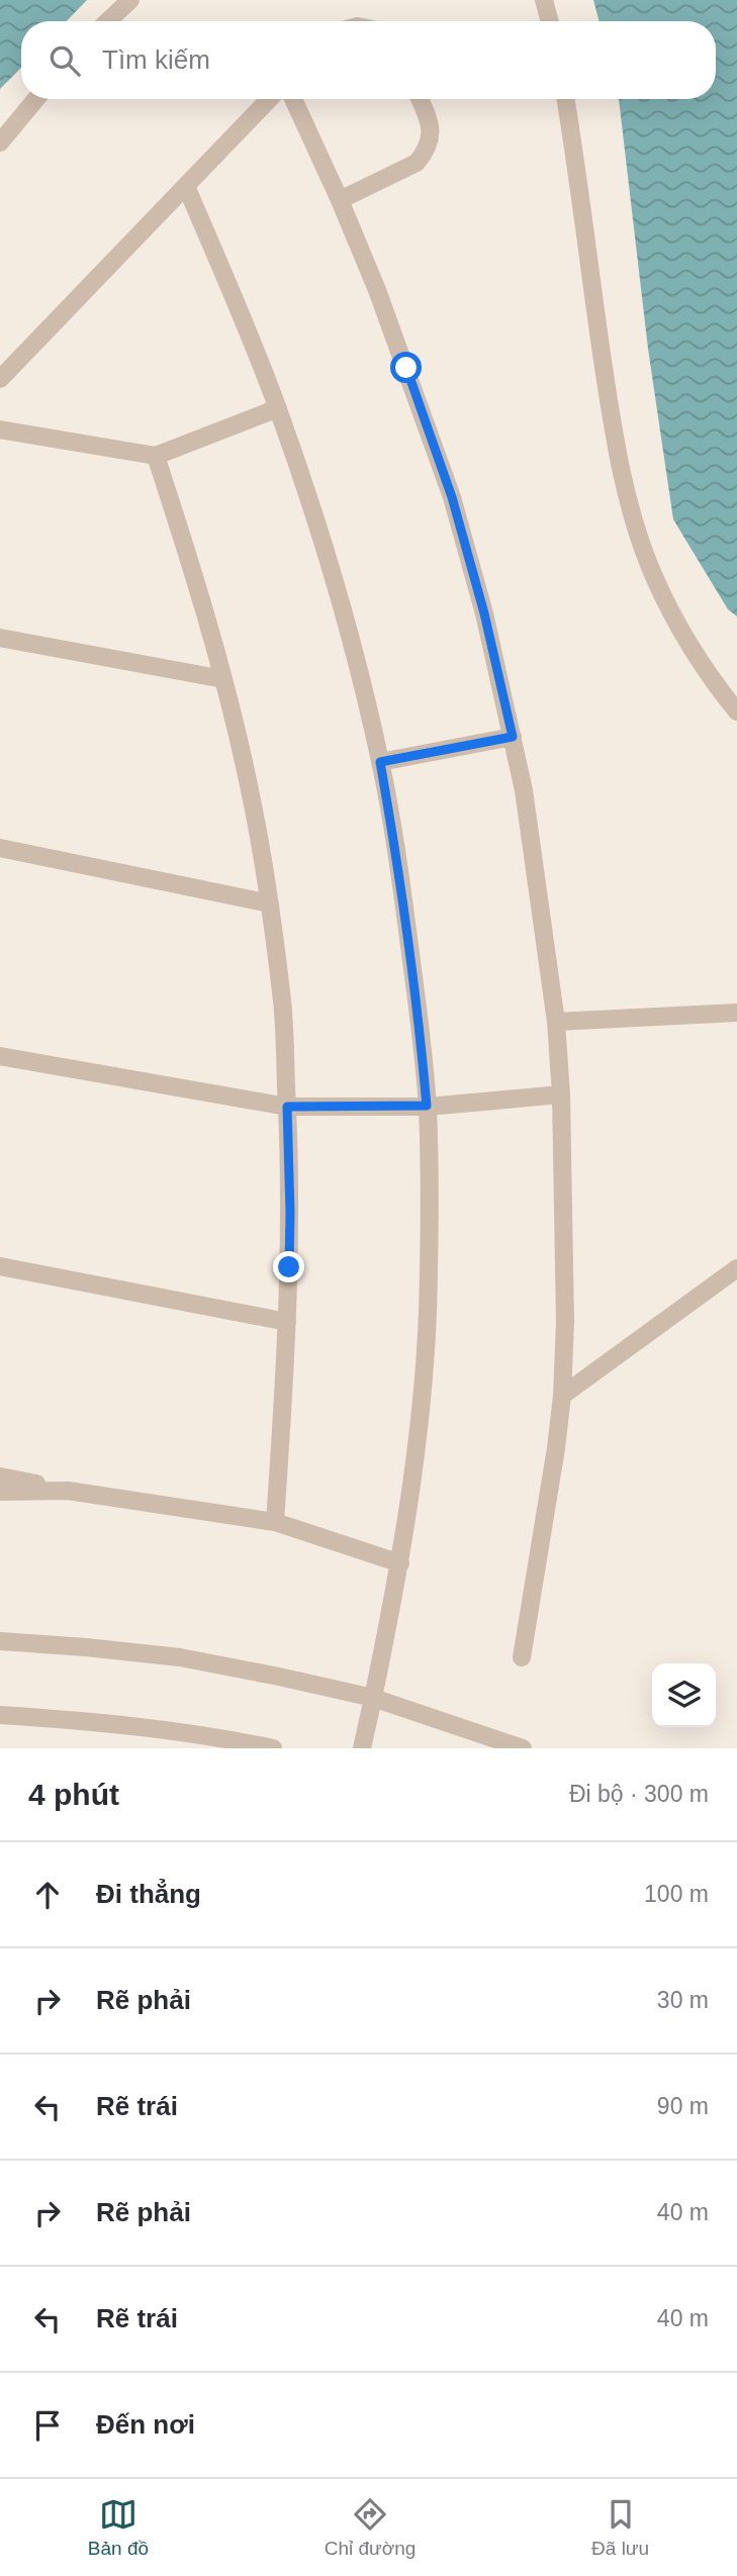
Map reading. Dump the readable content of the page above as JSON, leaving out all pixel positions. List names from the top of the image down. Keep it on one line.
{"page":{"search":"Tìm kiếm","heading":["4 phút","Đi bộ · 300 m"],"list":[["Đi thẳng","100 m"],["Rẽ phải","30 m"],["Rẽ trái","90 m"],["Rẽ phải","40 m"],["Rẽ trái","40 m"],"Đến nơi"],"nav":["Bản đồ","Chỉ đường","Đã lưu"]}}
